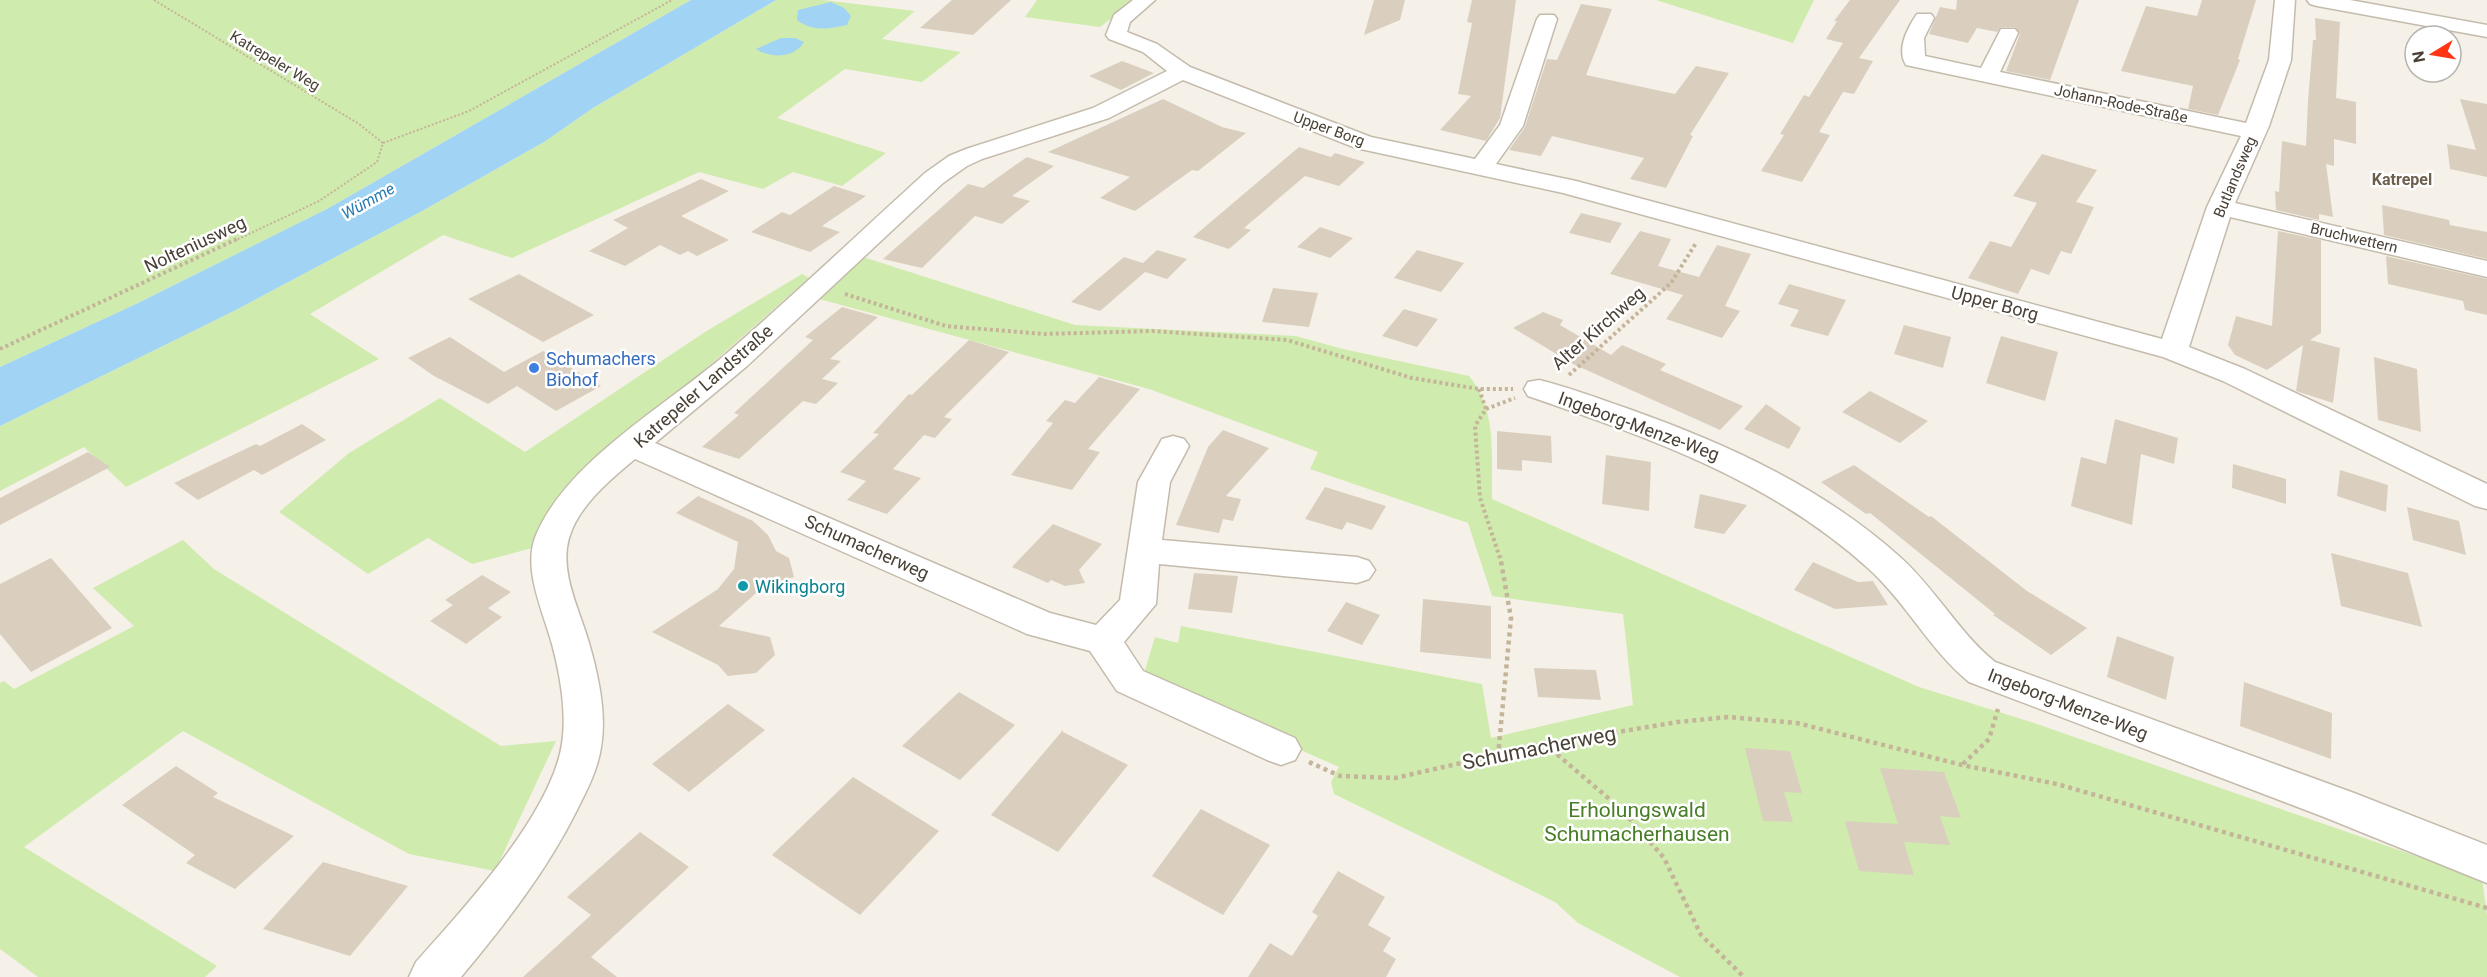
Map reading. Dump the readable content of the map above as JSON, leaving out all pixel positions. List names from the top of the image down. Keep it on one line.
{"streets":{"street":["Johann-Rode-Straße","Upper Borg","Butlandsweg","Bruchwettern","Katrepeler Landstraße","Ingeborg-Menze-Weg","Schumacherweg"],"path":["Katrepeler Weg","Nolteniusweg","Alter Kirchweg"]},"crossings":[["Katrepeler Weg","Nolteniusweg"],["Johann-Rode-Straße","Butlandsweg"],["Upper Borg","Butlandsweg"],["Upper Borg","Alter Kirchweg"],["Upper Borg","Katrepeler Landstraße"],["Butlandsweg","Bruchwettern"],["Alter Kirchweg","Ingeborg-Menze-Weg"],["Katrepeler Landstraße","Schumacherweg"]],"districts":["Katrepel"],"water":["Wümme"],"parks":["Erholungswald Schumacherhausen"],"places":["Schumachers Biohof","Wikingborg"],"north":"left"}
